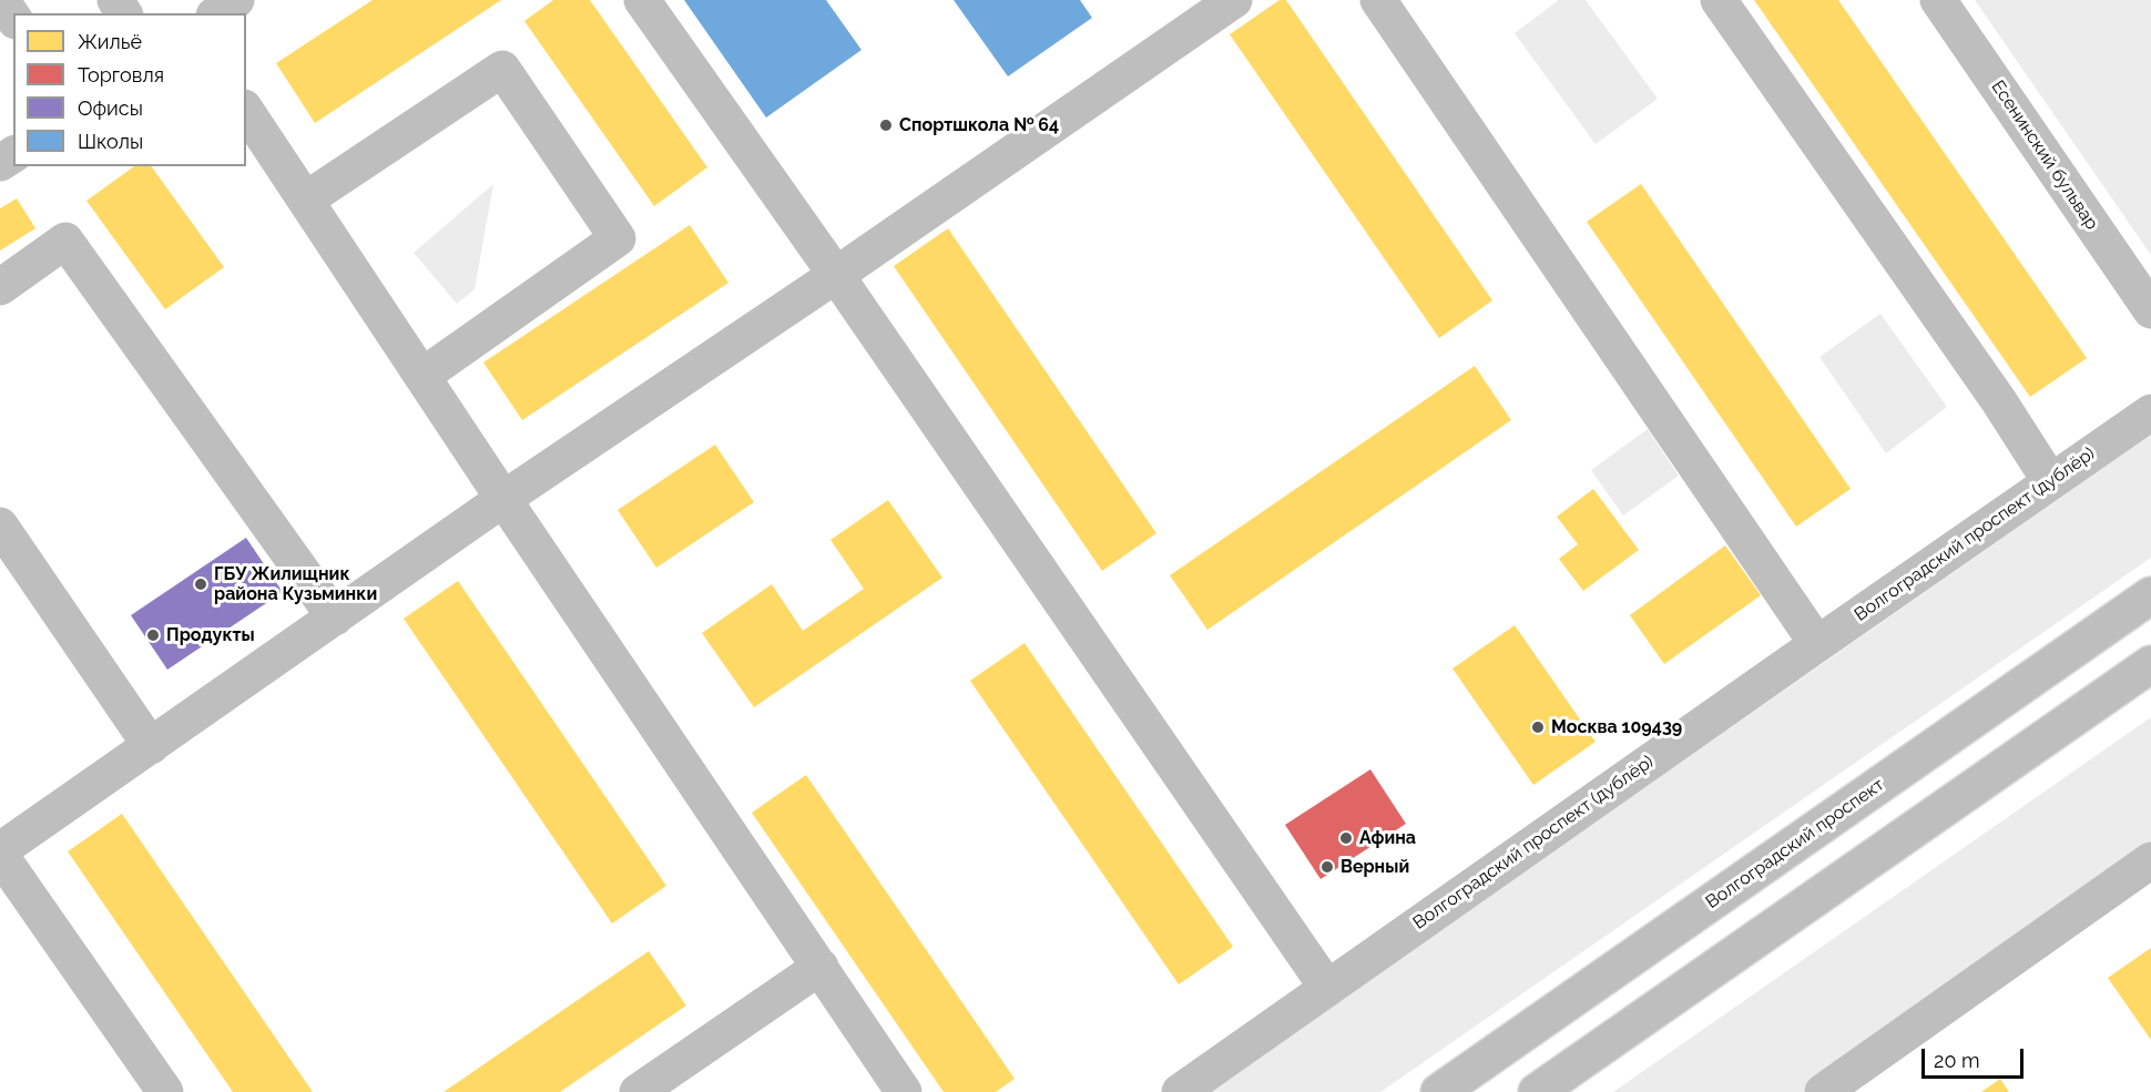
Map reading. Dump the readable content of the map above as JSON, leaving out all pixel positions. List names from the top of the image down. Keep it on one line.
{"streets":{"street":["Есенинский бульвар","Волгоградский проспект (дублёр)","Волгоградский проспект"]},"places":["Спортшкола № 64","ГБУ Жилищник района Кузьминки","Продукты","Москва 109439","Афина","Верный"],"legend":["Жильё","Торговля","Офисы","Школы"],"scale_bar":"20 m"}
